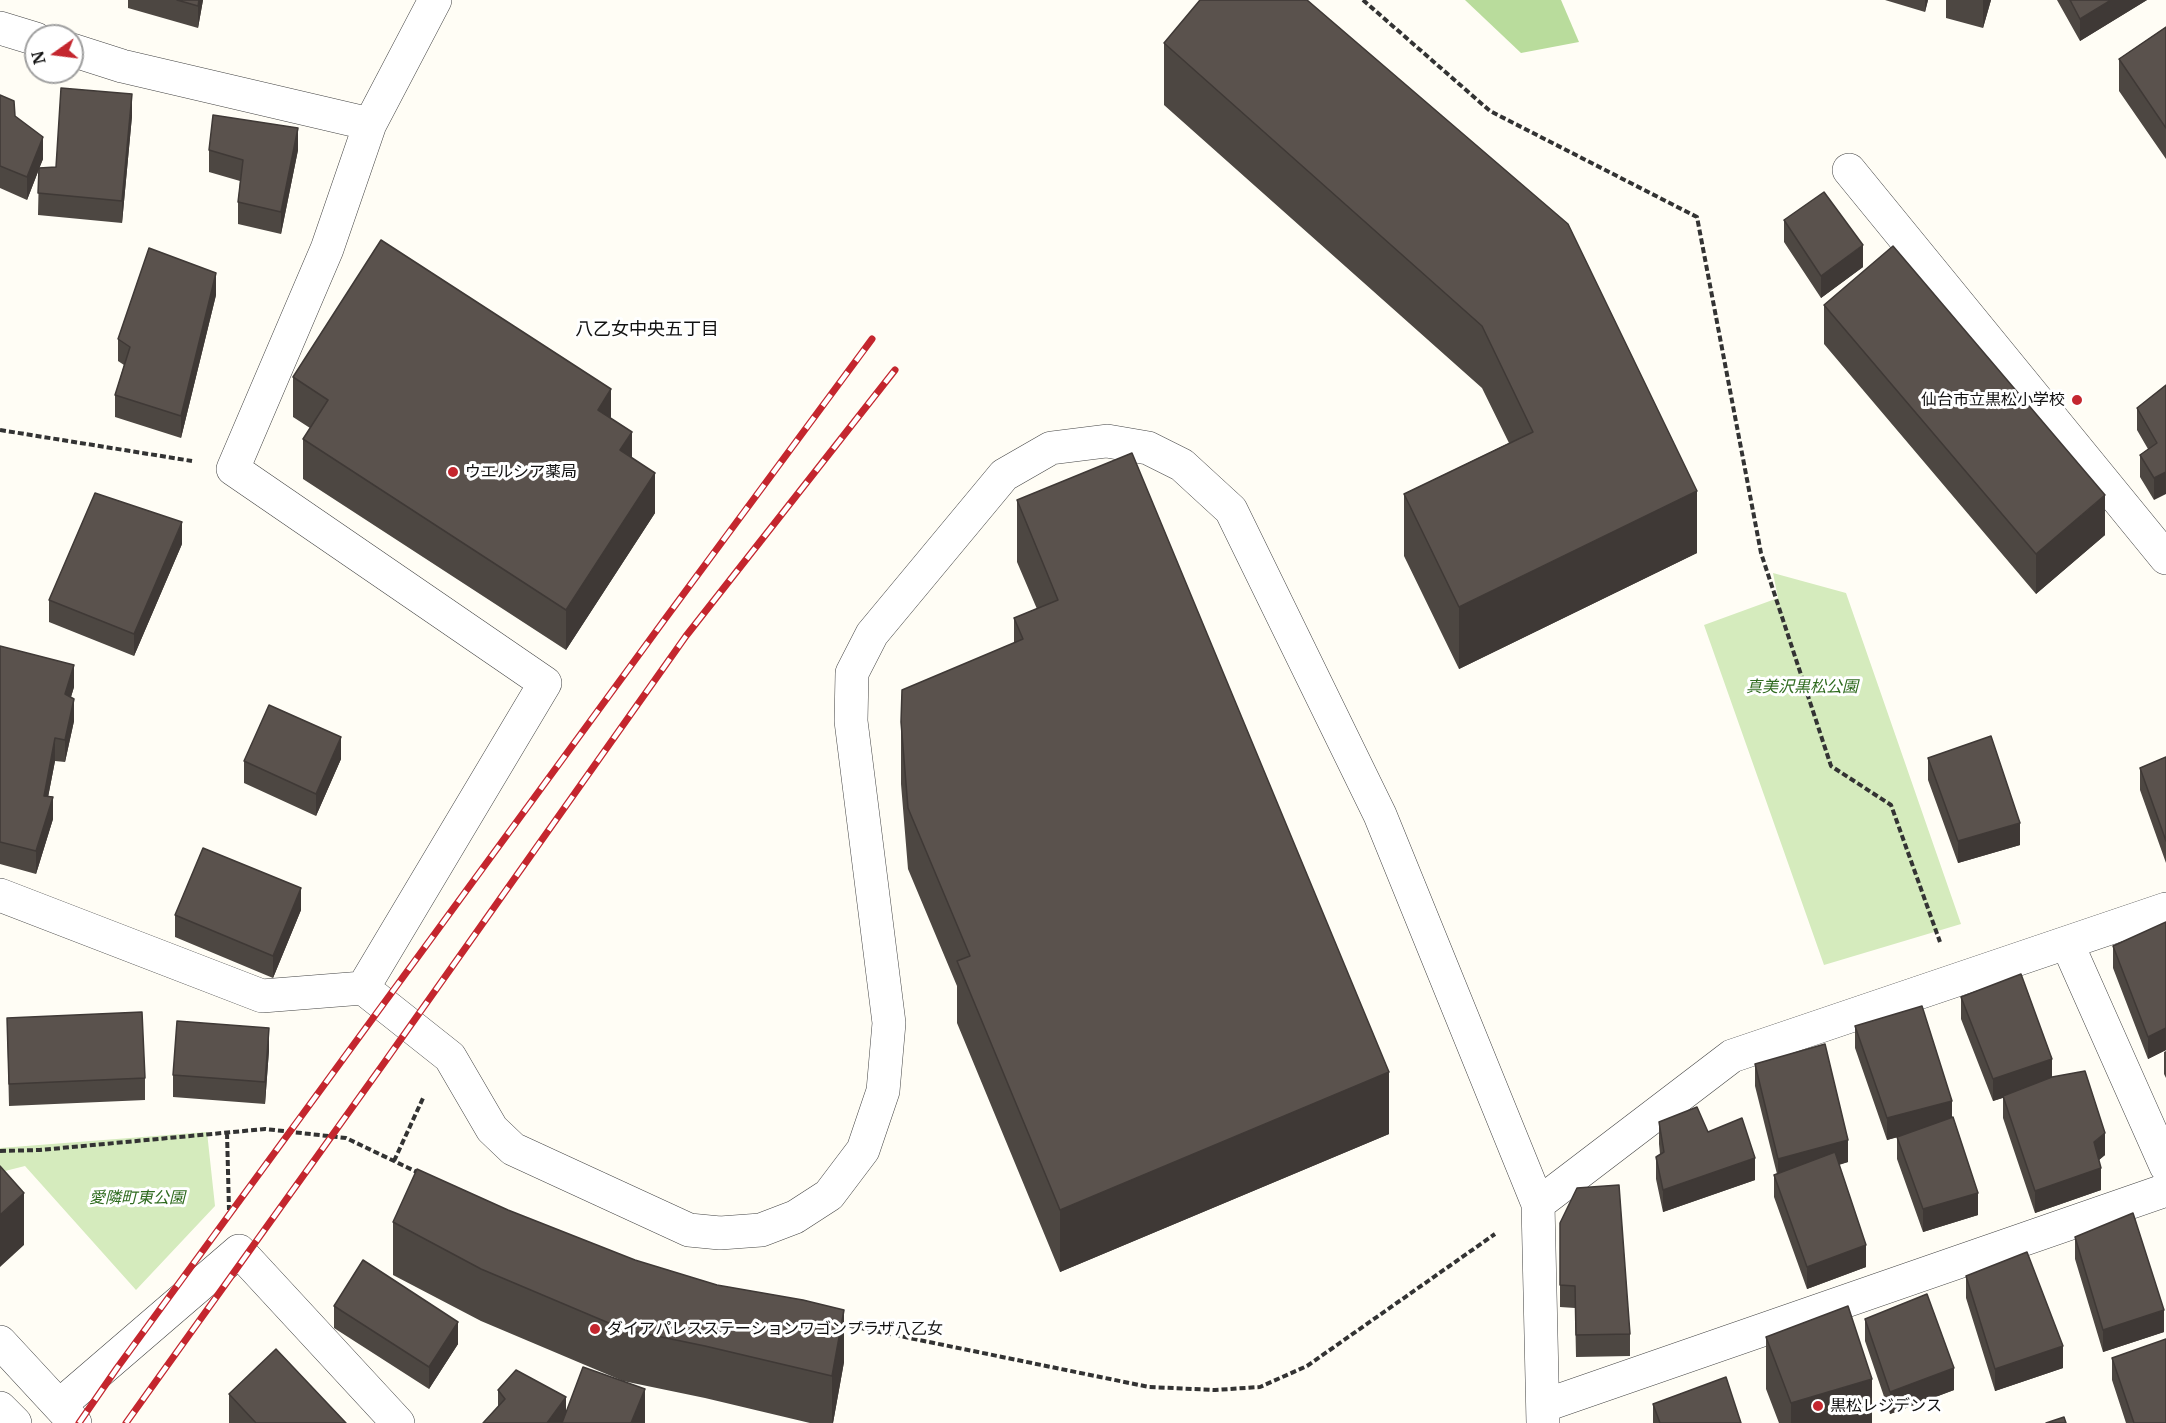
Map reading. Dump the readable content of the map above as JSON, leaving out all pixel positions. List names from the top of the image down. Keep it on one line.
{"districts":["八乙女中央五丁目"],"parks":["真美沢黒松公園","愛隣町東公園"],"places":["仙台市立黒松小学校","ウエルシア薬局","ダイアパレスステーションワゴンプラザ八乙女","黒松レジデンス"],"north":"left"}
